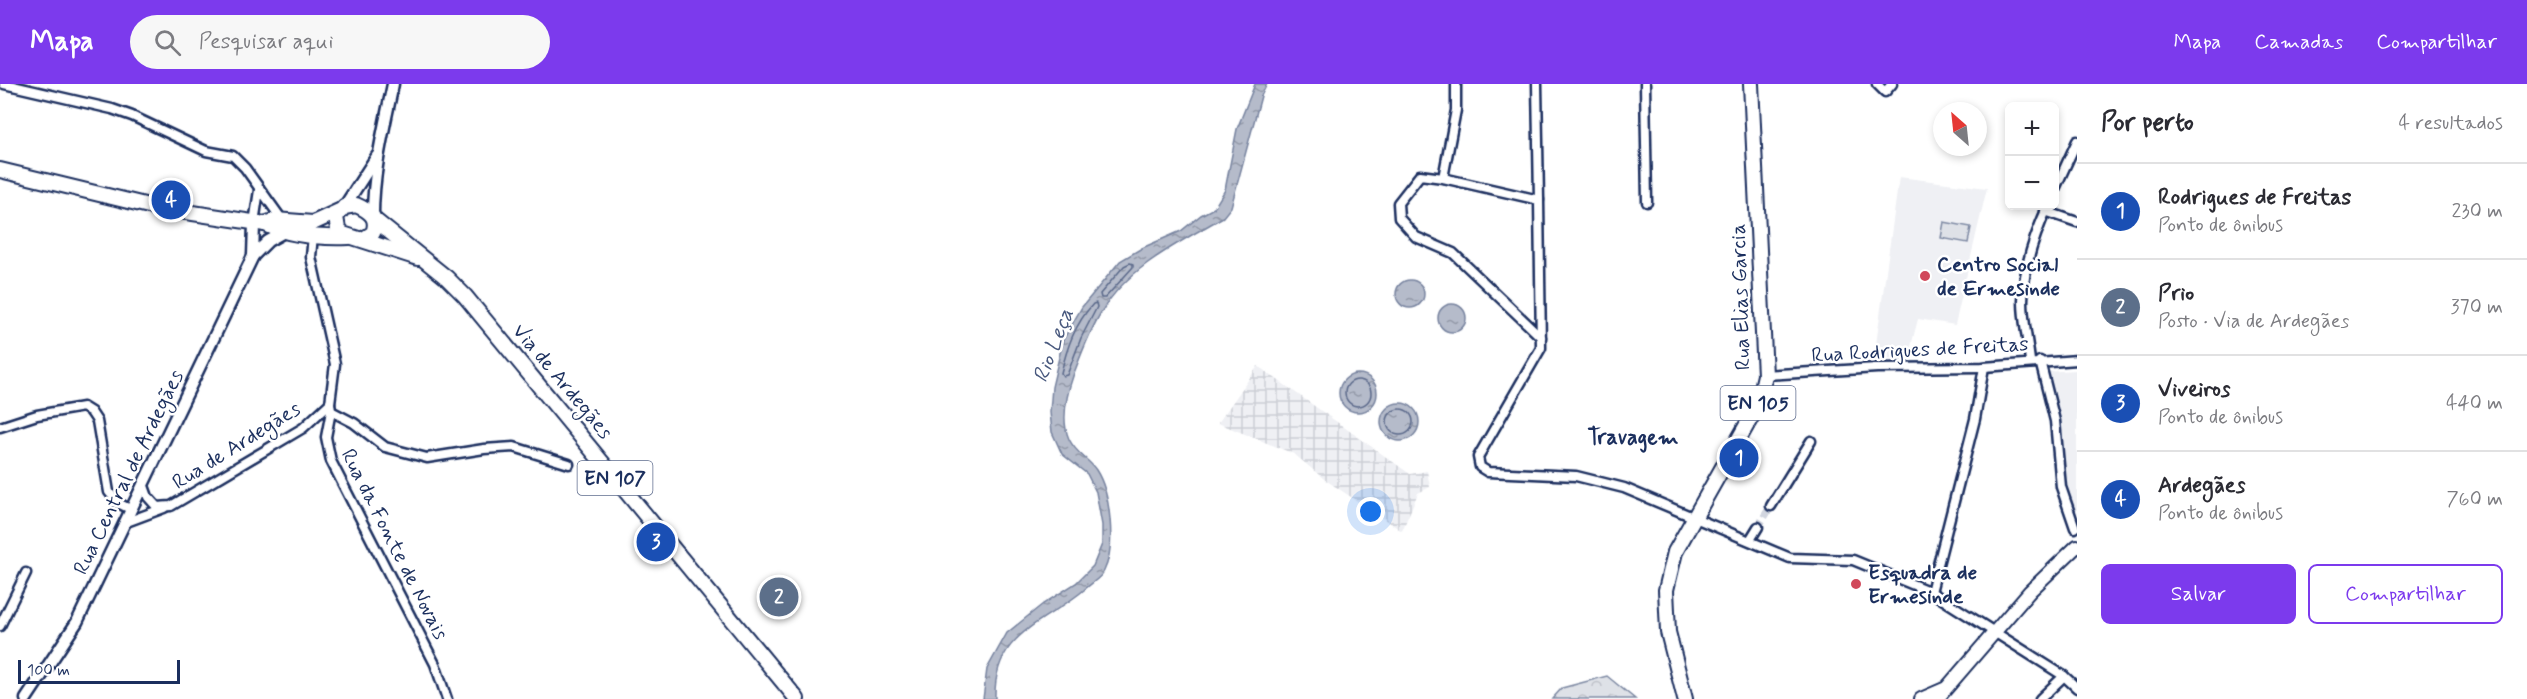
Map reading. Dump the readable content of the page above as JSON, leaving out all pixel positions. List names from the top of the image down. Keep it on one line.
{"streets":{"main road":["Rua Elias Garcia","Via de Ardegães","EN 105","EN 107"],"street":["Rua Rodrigues de Freitas","Rua de Ardegães","Rua Central de Ardegães","Rua da Fonte de Novais"]},"crossings":[["Rua Elias Garcia","Rua Rodrigues de Freitas"],["Via de Ardegães","EN 107"],["Rua de Ardegães","Rua Central de Ardegães"],["Rua de Ardegães","EN 107"],["Rua de Ardegães","Rua da Fonte de Novais"],["Rua Central de Ardegães","EN 107"]],"districts":["Travagem"],"water":["Rio Leça"],"places":["Centro Social de Ermesinde","Esquadra de Ermesinde"],"scale_bar":"100 m","north":"top left","page":{"header":"Mapa","search":"Pesquisar aqui","nav":["Mapa","Camadas","Compartilhar"],"heading":["Por perto","4 resultados"],"map_buttons":["+","−"],"list":[{"mark":"1","name":"Rodrigues de Freitas","note":"Ponto de ônibus","value":"230 m"},{"mark":"2","name":"Prio","note":"Posto · Via de Ardegães","value":"370 m"},{"mark":"3","name":"Viveiros","note":"Ponto de ônibus","value":"440 m"},{"mark":"4","name":"Ardegães","note":"Ponto de ônibus","value":"760 m"}],"pins":["4","1","3","2"],"buttons":["Salvar","Compartilhar"],"scale":"100 m"}}
